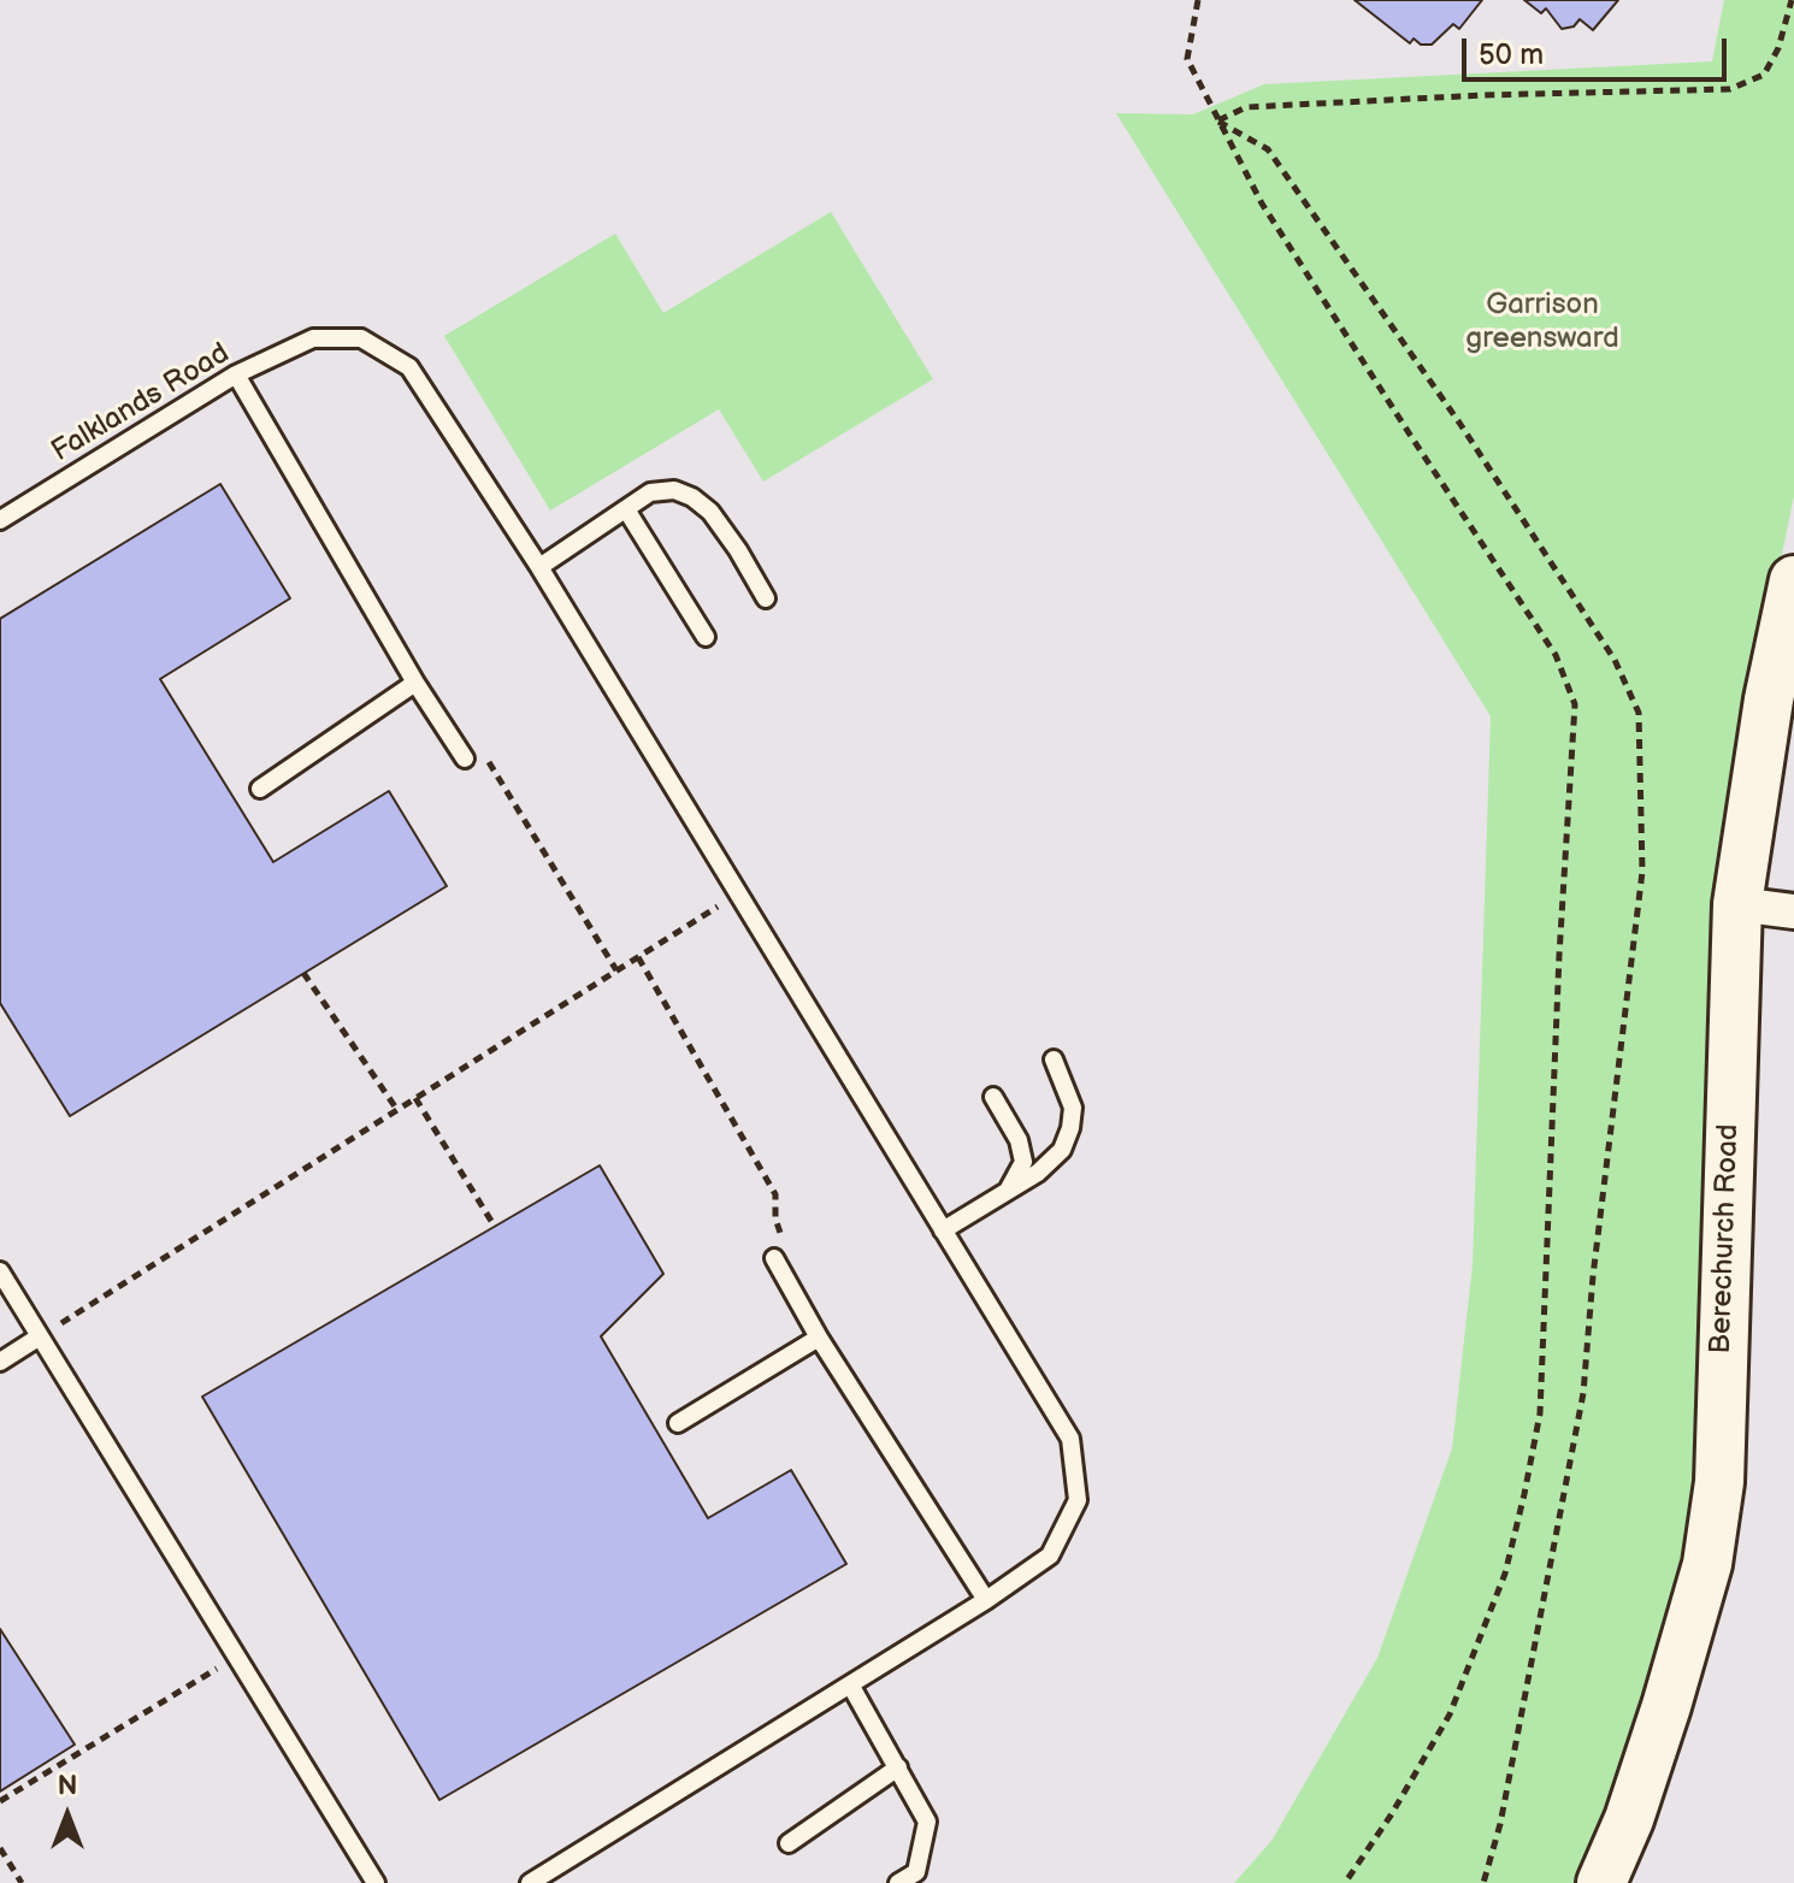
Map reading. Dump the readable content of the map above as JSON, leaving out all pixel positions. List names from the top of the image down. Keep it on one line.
{"streets":{"street":["Berechurch Road"],"lane":["Falklands Road"]},"parks":["Garrison greensward"],"scale_bar":"50 m","north":"top"}
